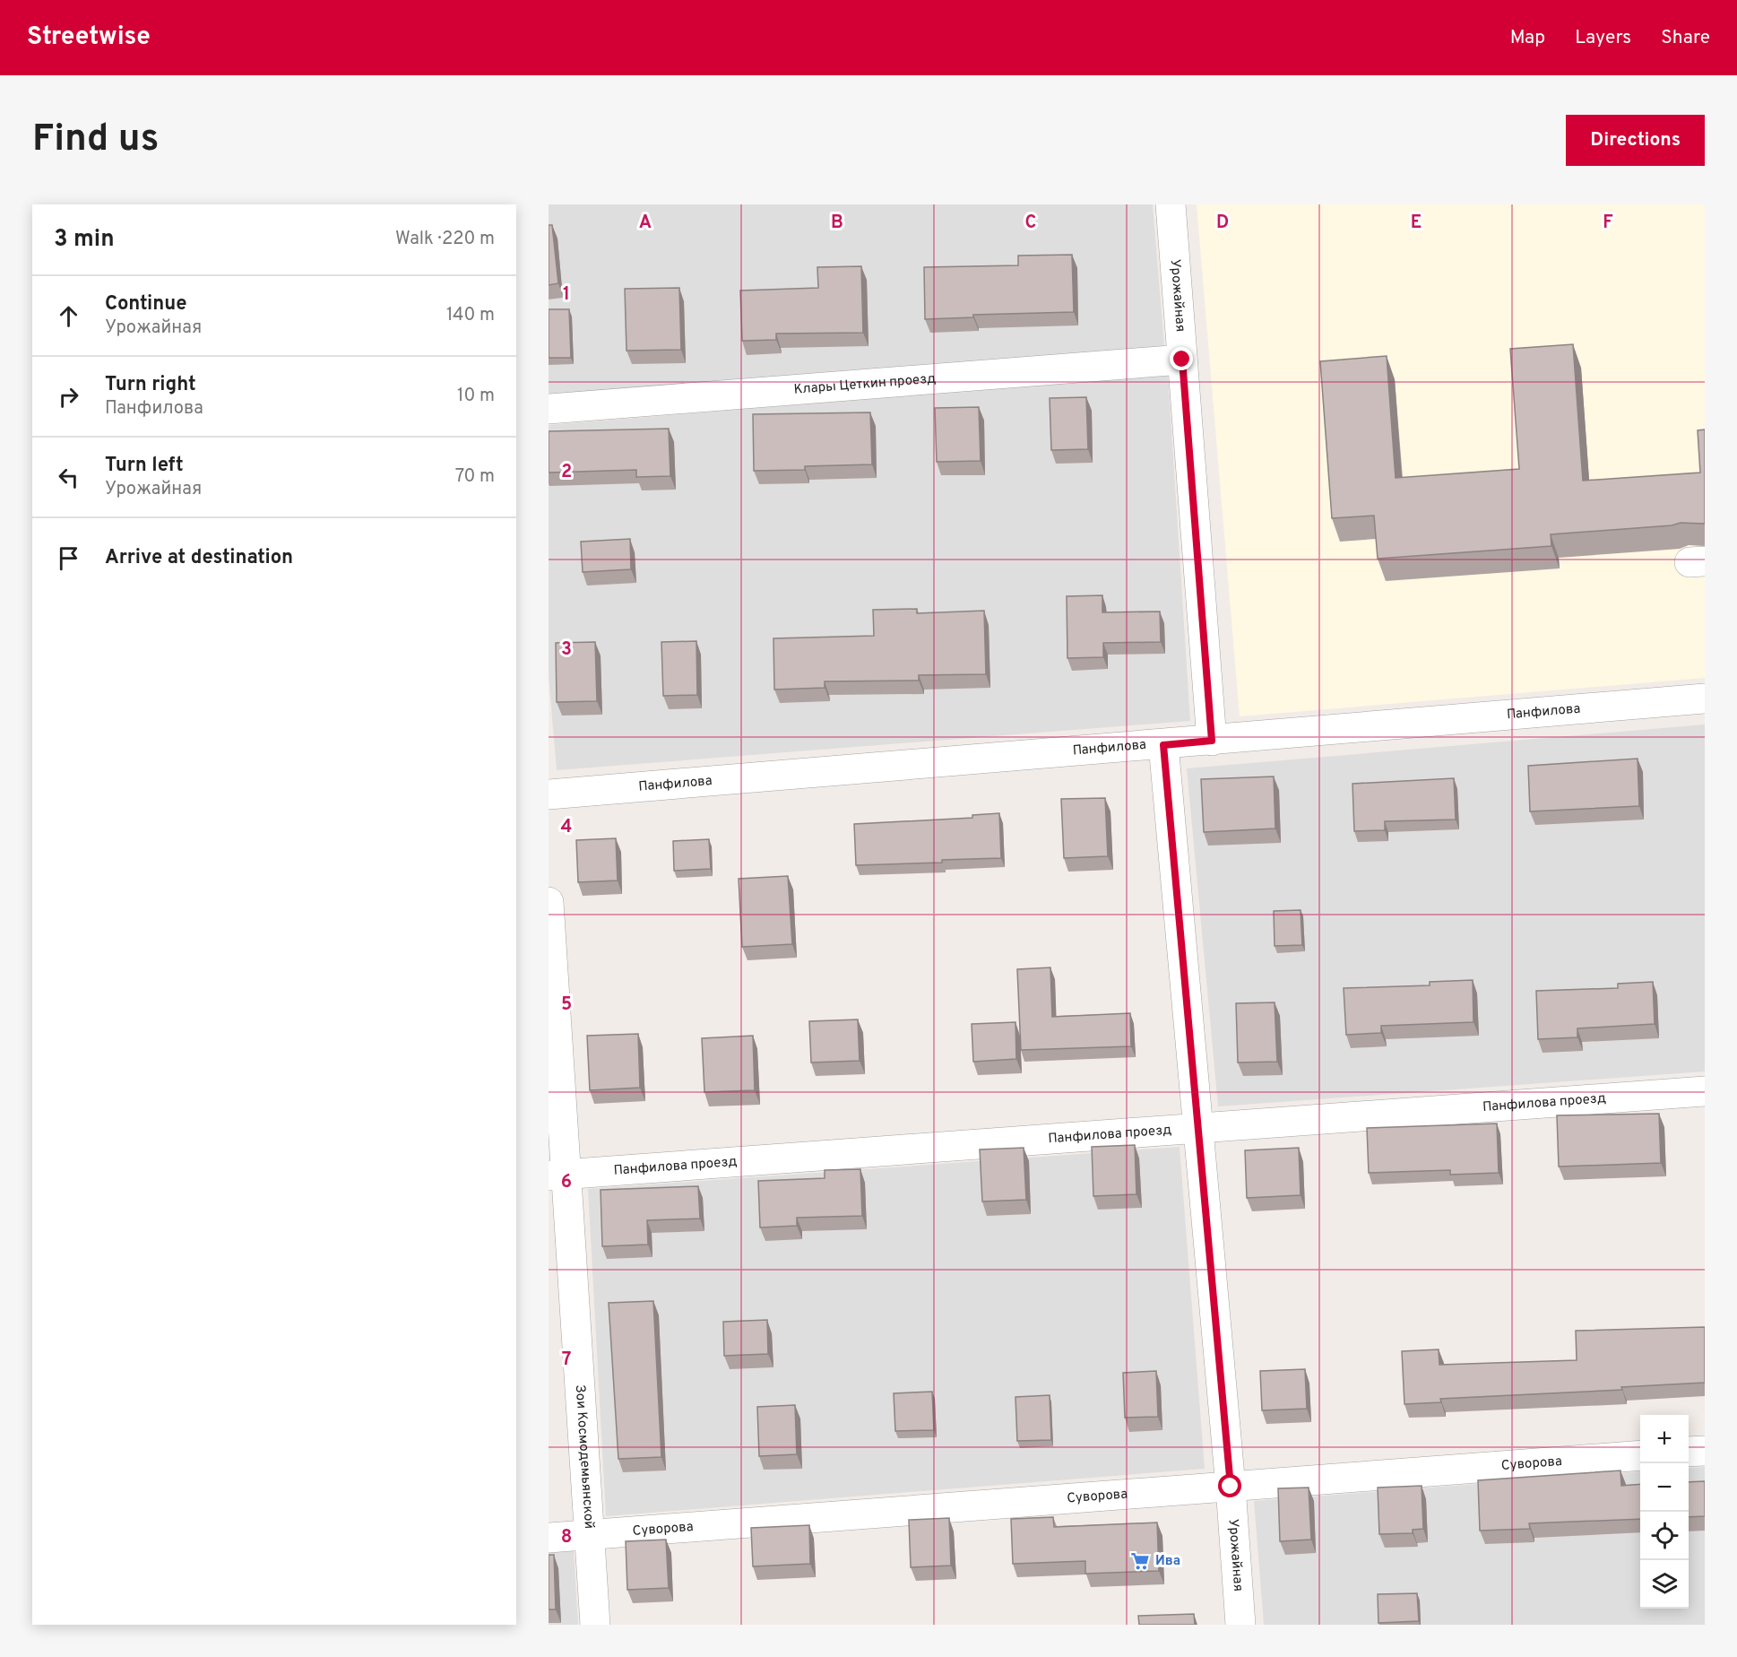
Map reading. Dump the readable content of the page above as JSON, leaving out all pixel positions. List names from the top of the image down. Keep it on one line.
{"streets":{"street":["Урожайная","Клары Цеткин проезд","Панфилова","Панфилова проезд","Зои Космодемьянской","Суворова"]},"crossings":[["Урожайная","Клары Цеткин проезд"],["Урожайная","Панфилова"],["Урожайная","Панфилова проезд"],["Урожайная","Суворова"],["Панфилова проезд","Зои Космодемьянской"],["Зои Космодемьянской","Суворова"]],"places":{"supermarket":["Ива"]},"page":{"header":"Streetwise","nav":["Map","Layers","Share"],"buttons":"Directions","title":"Find us","heading":["3 min","Walk · 220 m"],"list":[["Continue","Урожайная","140 m"],["Turn right","Панфилова","10 m"],["Turn left","Урожайная","70 m"],"Arrive at destination"],"map_buttons":["+","−"]},"grid":{"columns":["A","B","C","D","E","F"],"rows":["1","2","3","4","5","6","7","8"]}}
